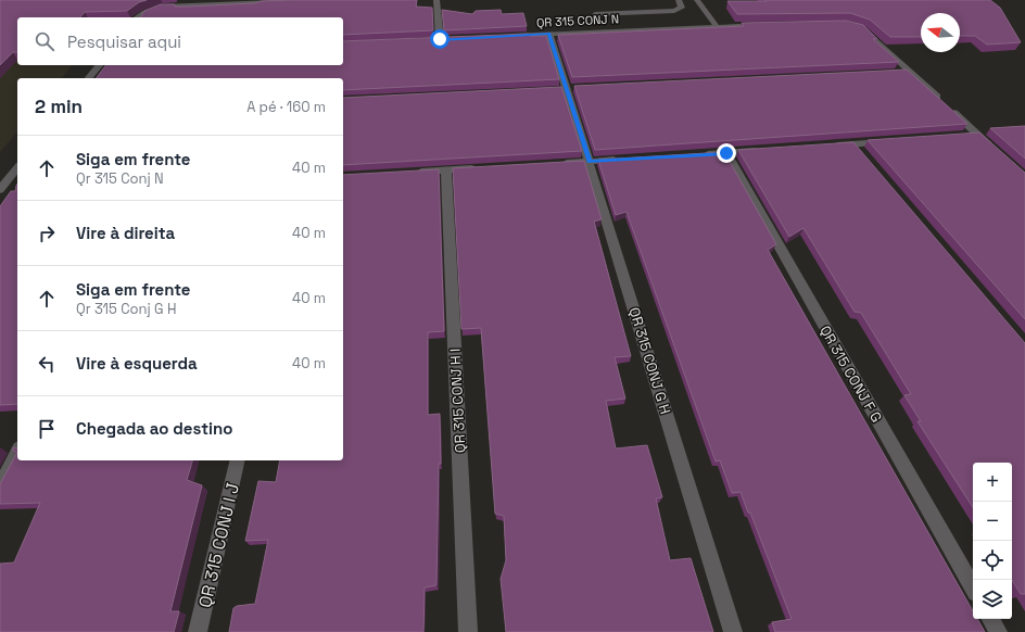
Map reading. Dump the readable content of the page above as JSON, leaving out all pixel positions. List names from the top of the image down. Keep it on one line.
{"streets":{"street":["QR 315 CONJ N","QR 315 CONJ G H","QR 315 CONJ F G","QR 315 CONJ H I","QR 315 CONJ I J"]},"crossings":[["QR 315 CONJ N","QR 315 CONJ G H"]],"north":"left","page":{"search":"Pesquisar aqui","heading":["2 min","A pé · 160 m"],"list":[["Siga em frente","Qr 315 Conj N","40 m"],["Vire à direita","40 m"],["Siga em frente","Qr 315 Conj G H","40 m"],["Vire à esquerda","40 m"],"Chegada ao destino"],"map_buttons":["+","−"]}}
